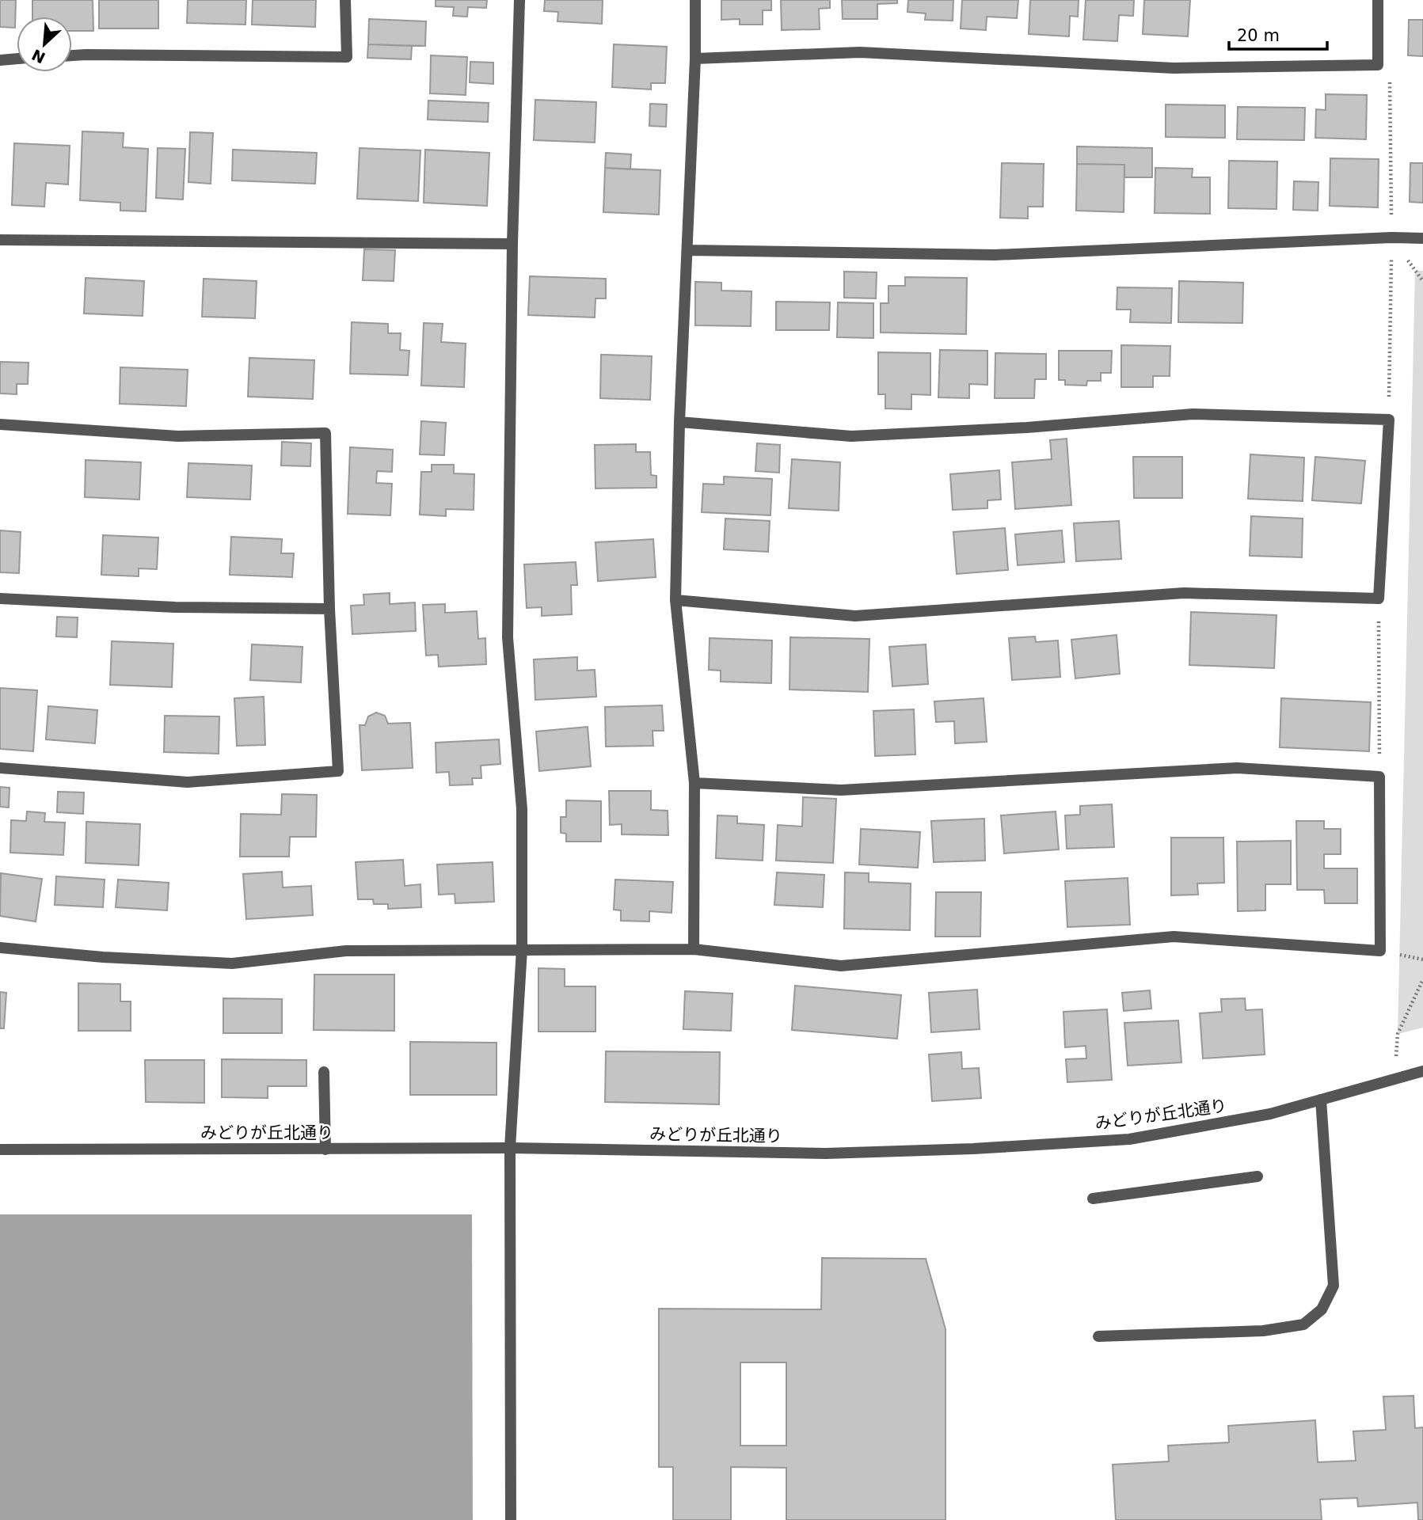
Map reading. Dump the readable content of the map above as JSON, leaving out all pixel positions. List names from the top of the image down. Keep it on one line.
{"streets":{"street":["みどりが丘北通り"]},"scale_bar":"20 m","north":"bottom left"}
